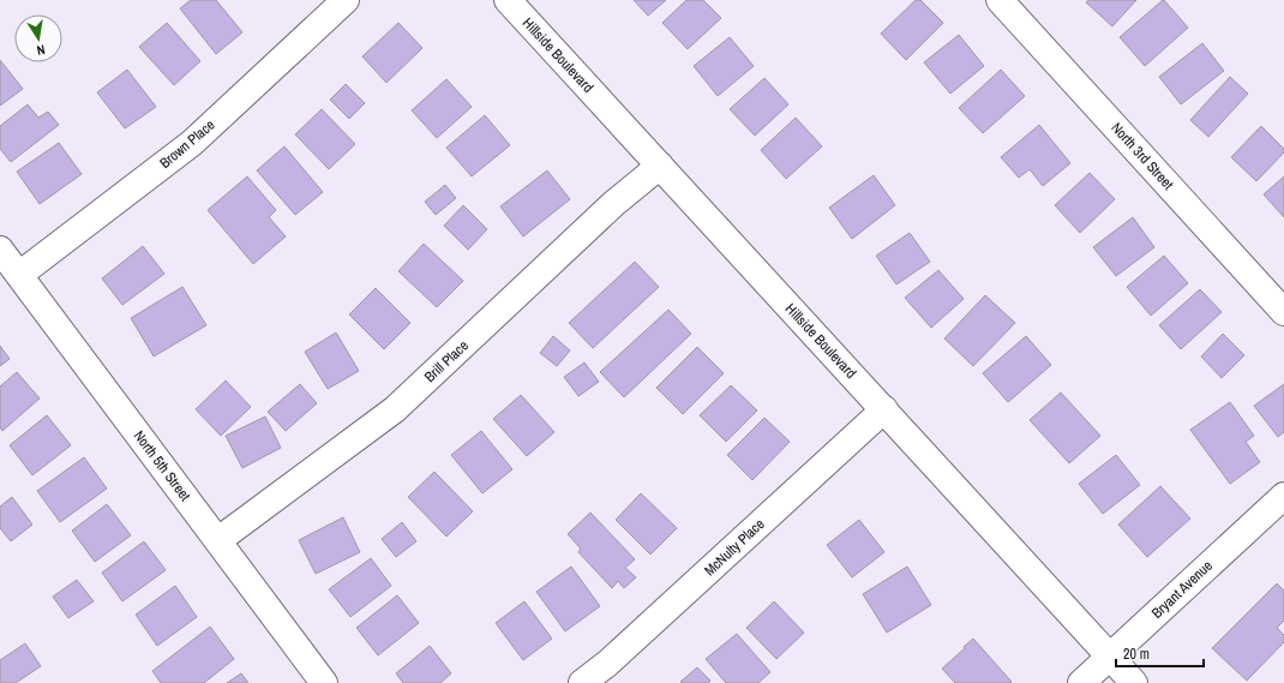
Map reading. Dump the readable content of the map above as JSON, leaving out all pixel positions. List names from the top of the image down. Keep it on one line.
{"streets":{"street":["Hillside Boulevard","Brown Place","North 3rd Street","Brill Place","North 5th Street","McNulty Place","Bryant Avenue"]},"crossings":[["Hillside Boulevard","Brill Place"],["Hillside Boulevard","McNulty Place"],["Hillside Boulevard","Bryant Avenue"],["Brown Place","North 5th Street"],["Brill Place","North 5th Street"]],"scale_bar":"20 m","north":"bottom"}
